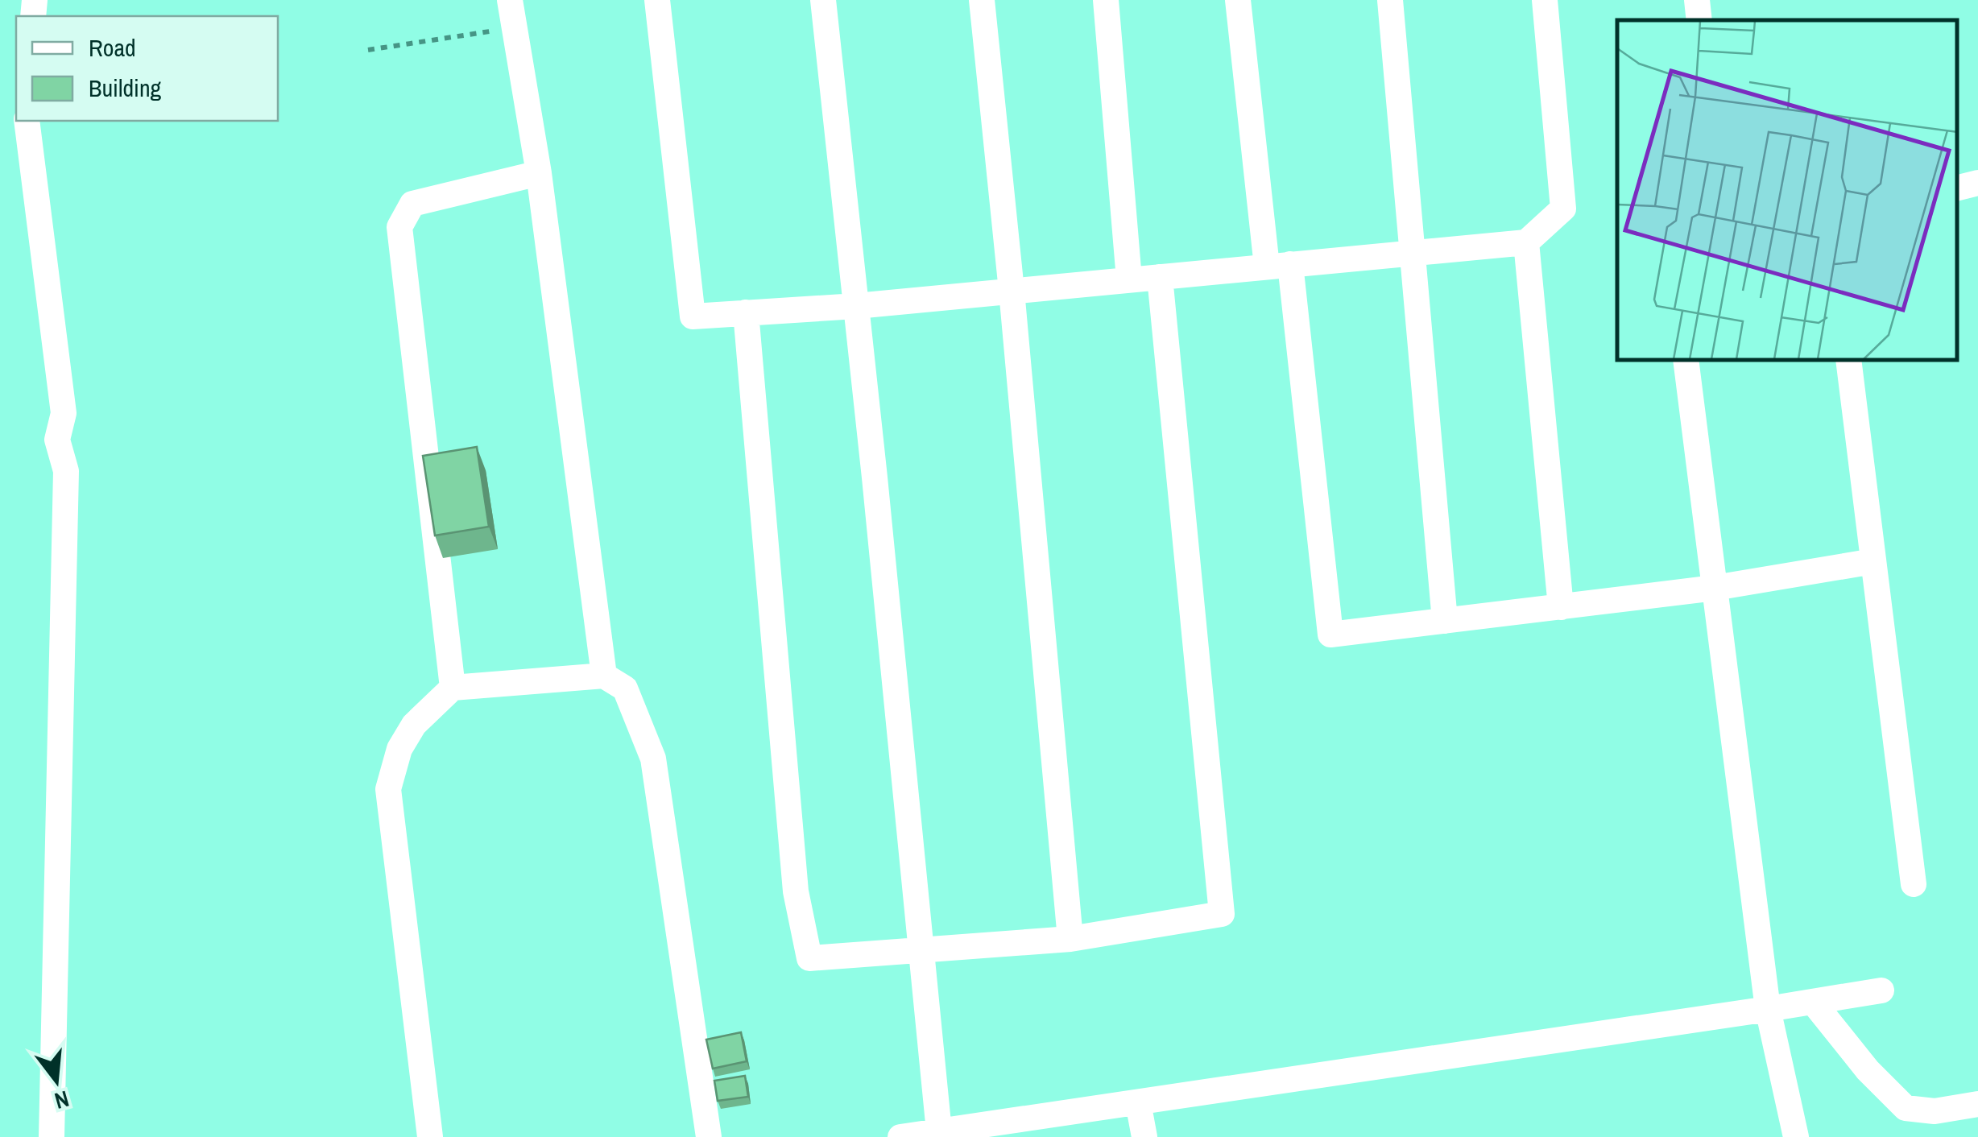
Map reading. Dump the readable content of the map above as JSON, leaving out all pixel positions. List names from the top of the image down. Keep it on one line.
{"legend":["Road","Building"],"north":"bottom"}
